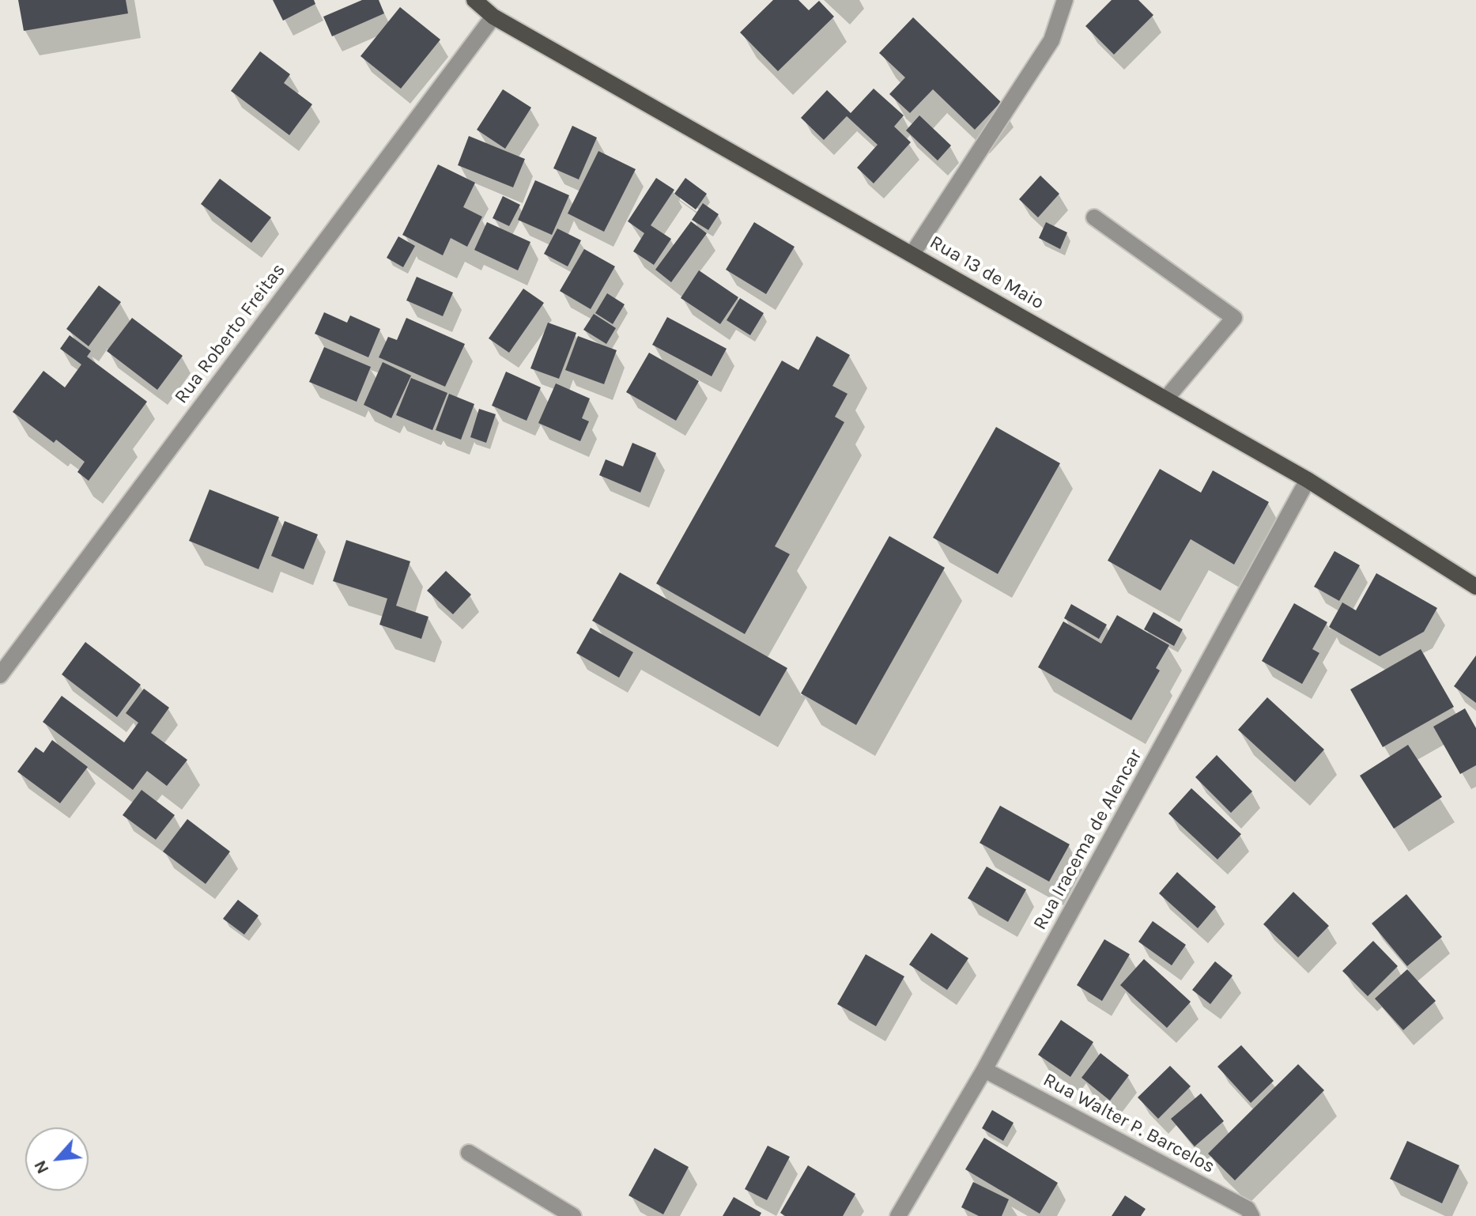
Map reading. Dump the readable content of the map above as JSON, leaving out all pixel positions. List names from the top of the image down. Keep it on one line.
{"streets":{"main road":["Rua 13 de Maio"],"street":["Rua Roberto Freitas","Rua Iracema de Alencar","Rua Walter P. Barcelos"]},"crossings":[["Rua 13 de Maio","Rua Roberto Freitas"],["Rua 13 de Maio","Rua Iracema de Alencar"],["Rua Iracema de Alencar","Rua Walter P. Barcelos"]],"north":"bottom left"}
